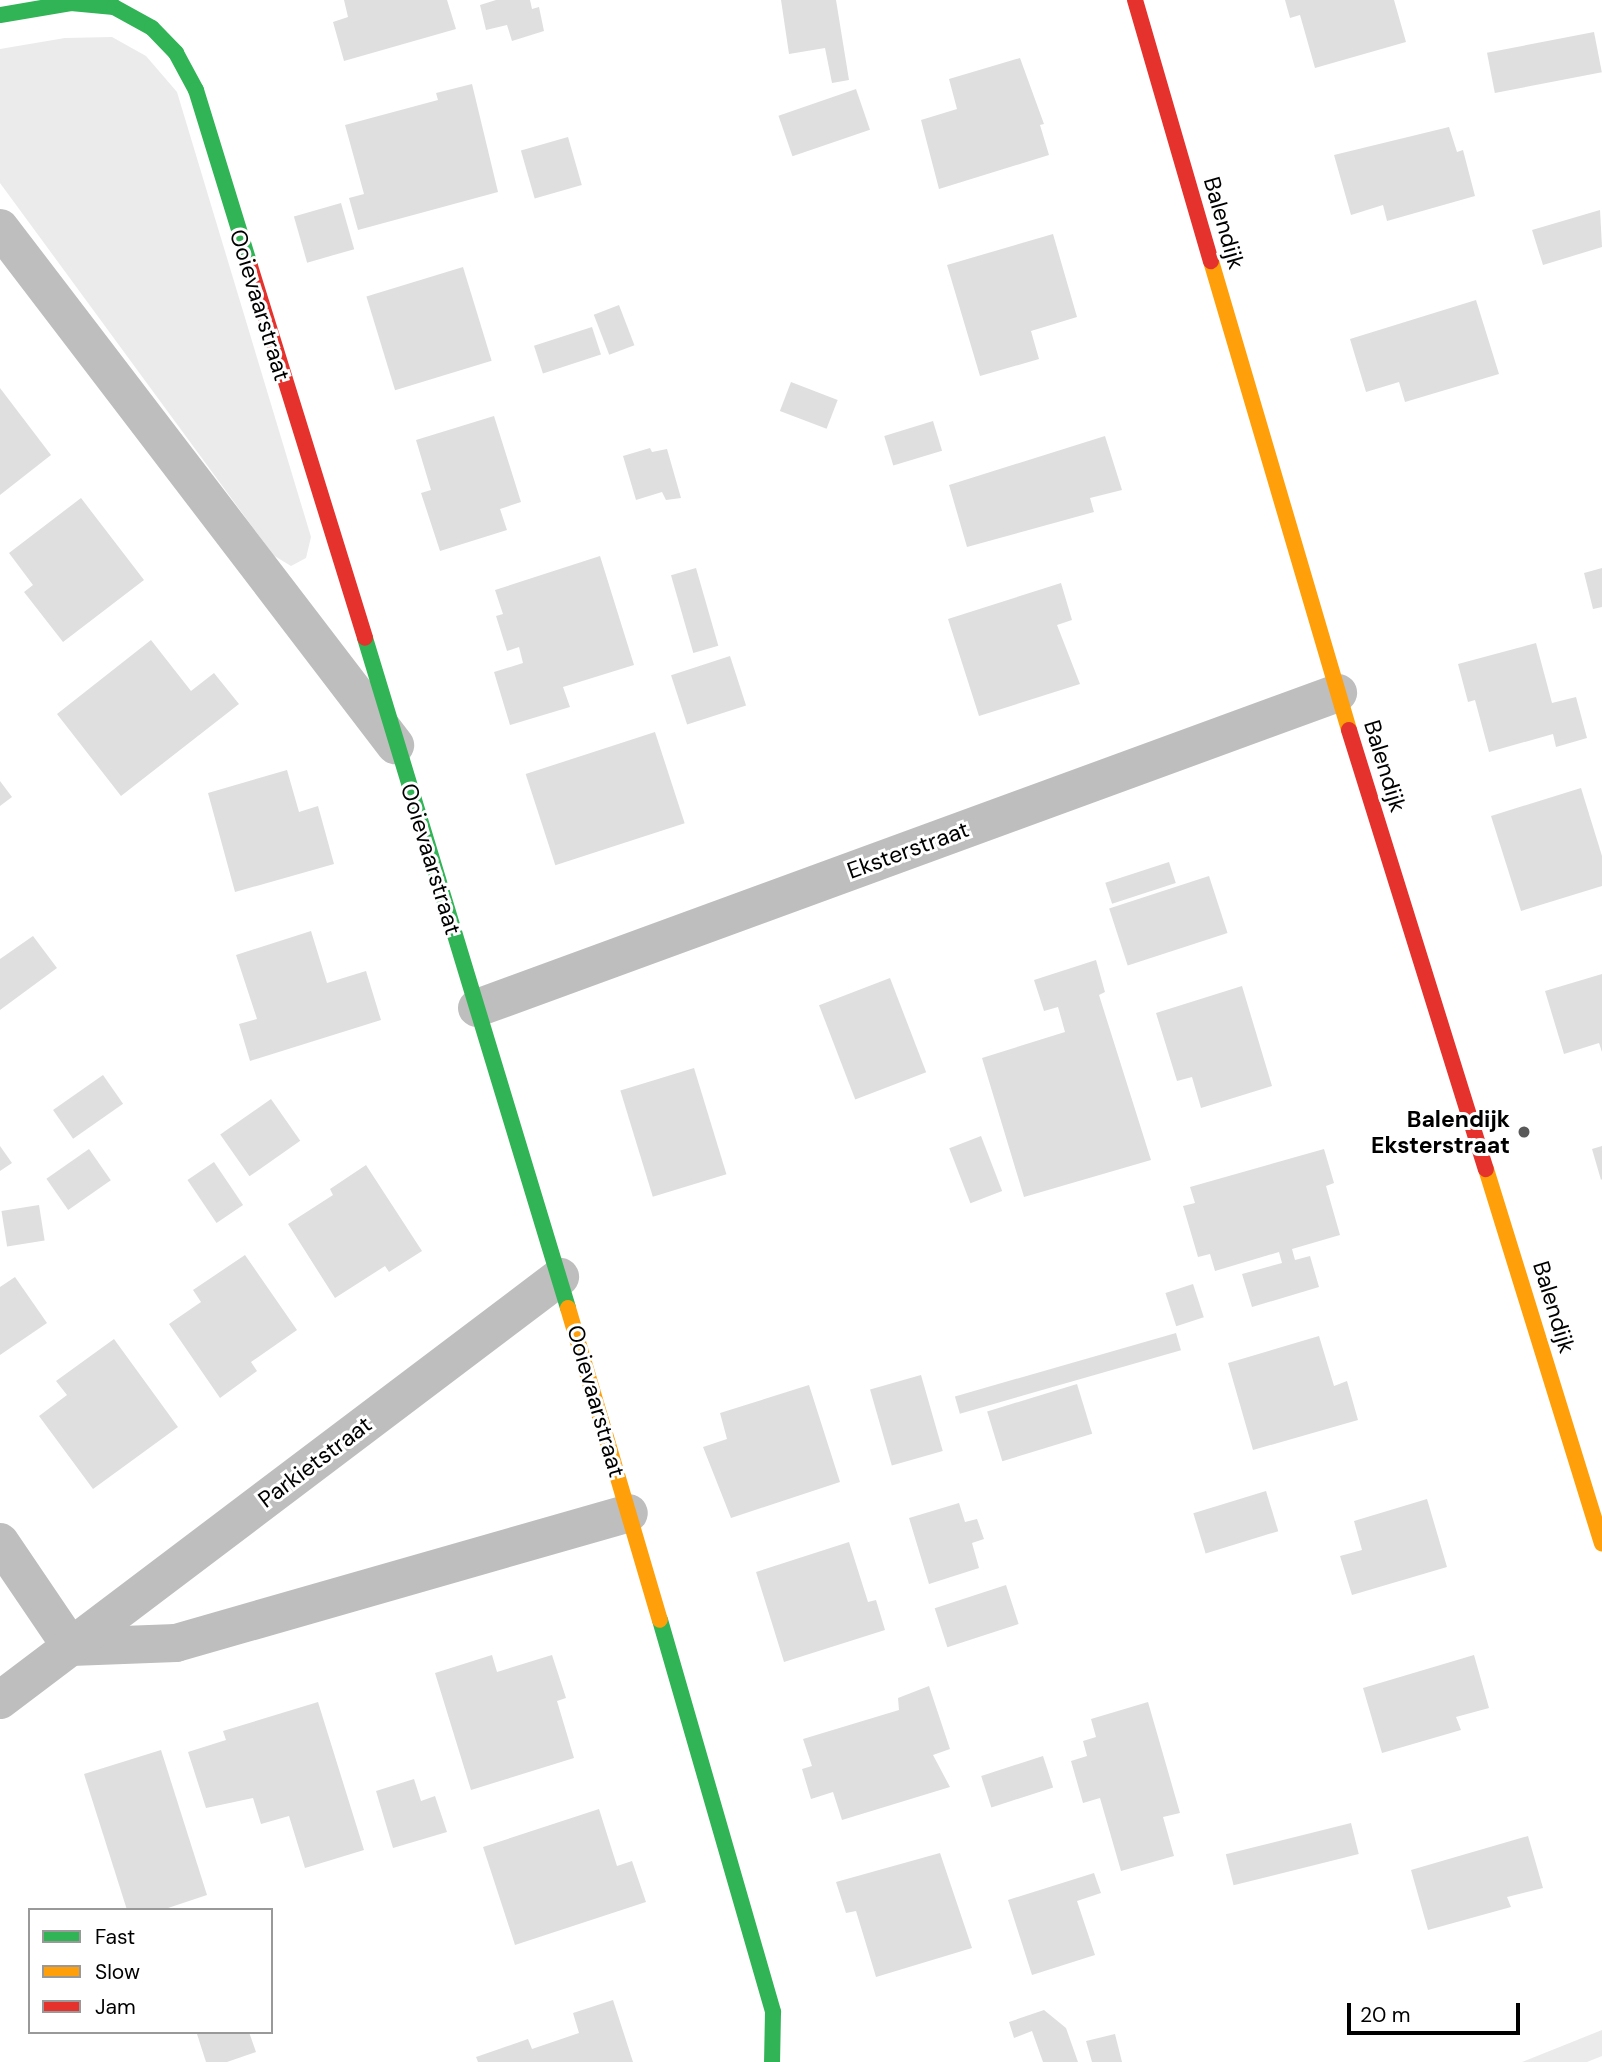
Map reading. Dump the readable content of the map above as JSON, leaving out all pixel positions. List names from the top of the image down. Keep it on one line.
{"streets":{"street":["Balendijk","Ooievaarstraat","Eksterstraat","Parkietstraat"]},"crossings":[["Balendijk","Eksterstraat"],["Ooievaarstraat","Eksterstraat"],["Ooievaarstraat","Parkietstraat"]],"places":["Balendijk Eksterstraat"],"legend":["Fast","Slow","Jam"],"scale_bar":"20 m"}
